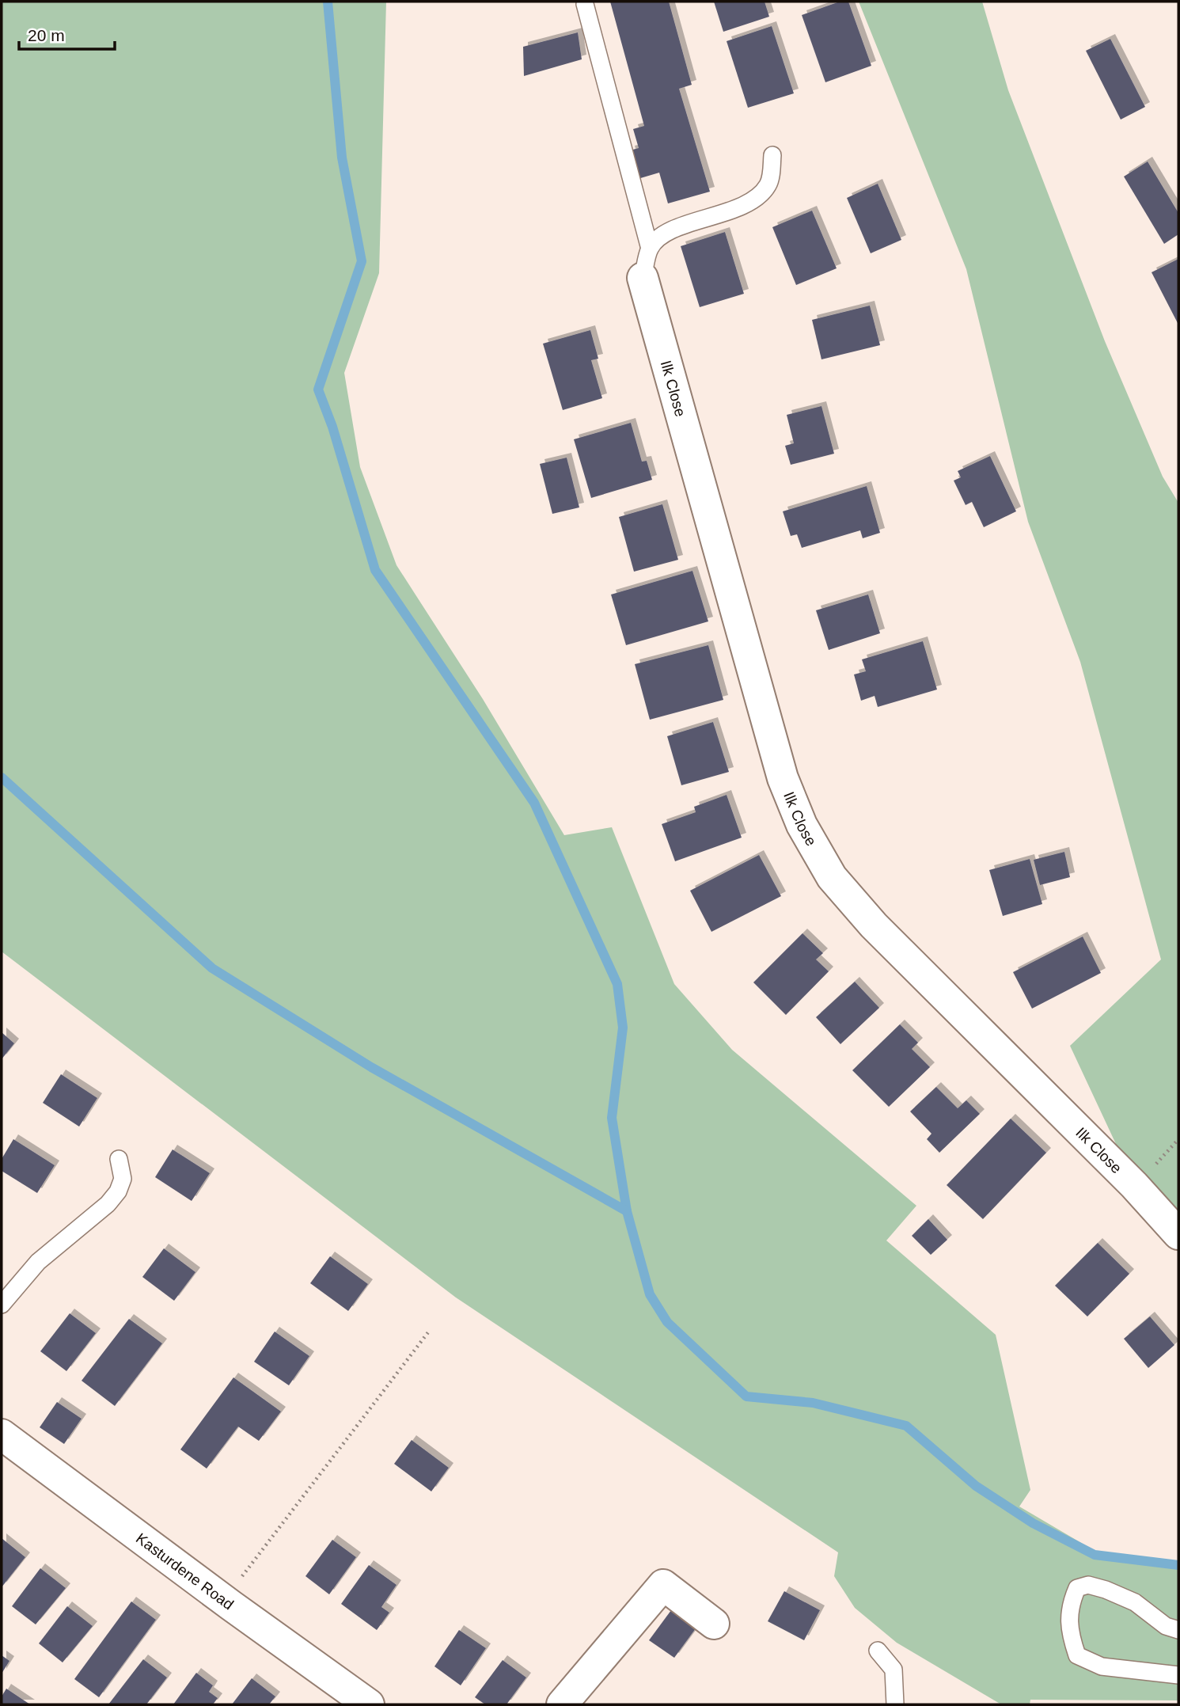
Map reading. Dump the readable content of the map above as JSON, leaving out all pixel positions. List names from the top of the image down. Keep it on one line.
{"streets":{"street":["Ilk Close","Kasturdene Road"]},"scale_bar":"20 m"}
